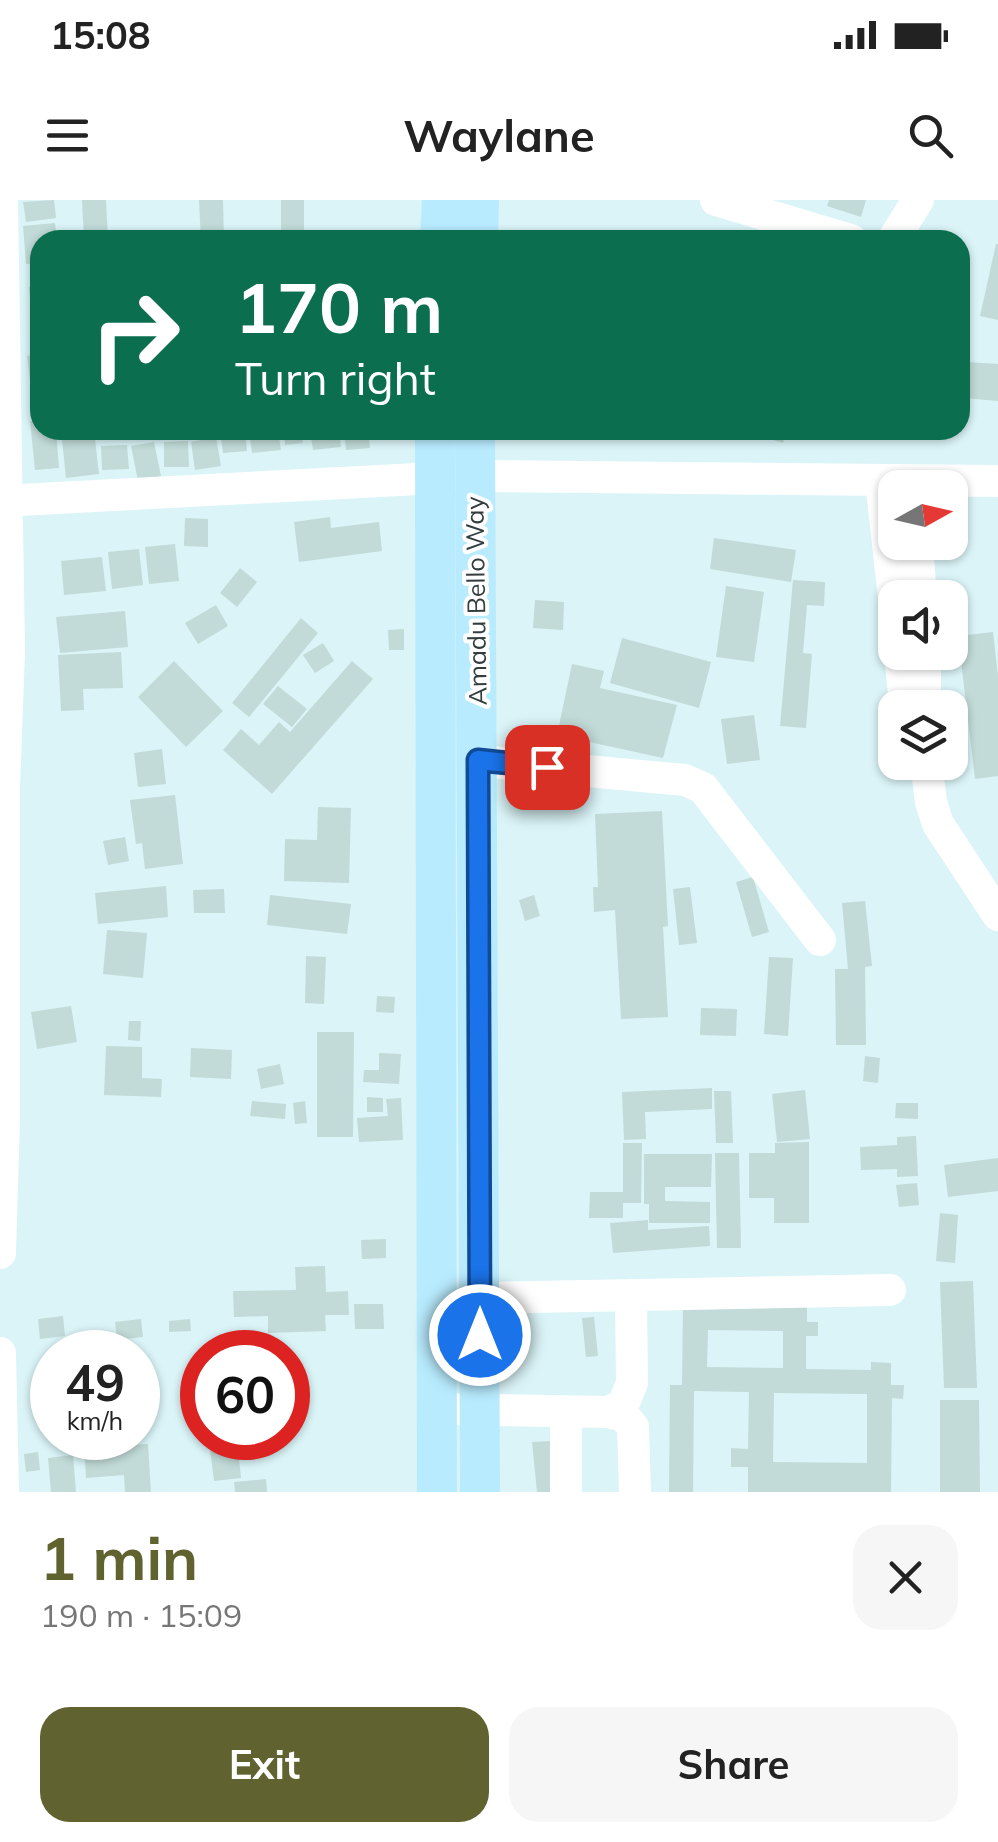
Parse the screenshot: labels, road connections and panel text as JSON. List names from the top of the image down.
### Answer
{
  "streets": {
    "main road": ["Amadu Bello Way"]
  },
  "north": "right",
  "page": {
    "status": "15:08",
    "header": "Waylane",
    "turn": ["170 m", "Turn right"],
    "speed": "49 km/h",
    "limit": "60",
    "heading": ["1 min", "190 m · 15:09"],
    "buttons": ["Exit", "Share"]
  }
}
